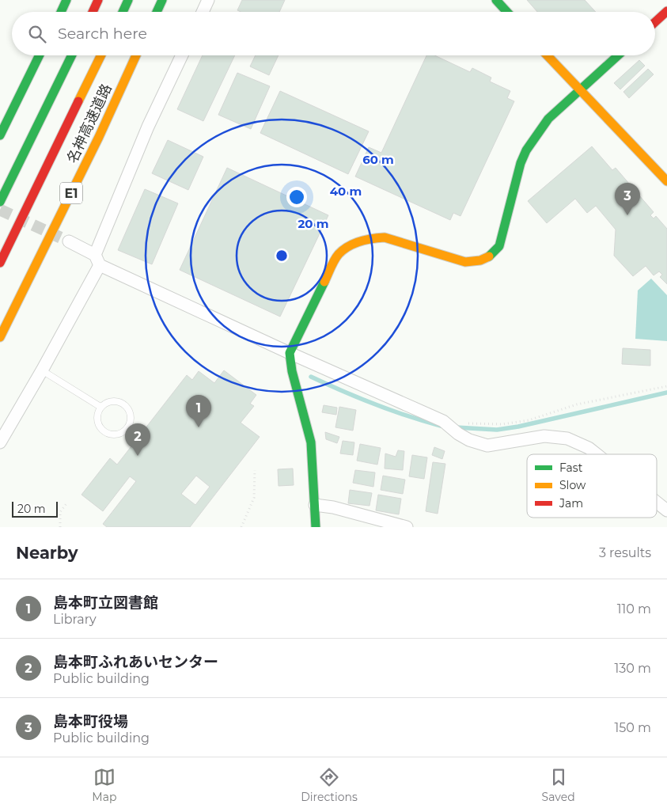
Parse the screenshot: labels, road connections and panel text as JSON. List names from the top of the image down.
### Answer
{
  "streets": {
    "main road": ["名神高速道路", "E1"]
  },
  "legend": ["Fast", "Slow", "Jam"],
  "scale_bar": "20 m",
  "page": {
    "search": "Search here",
    "pins": ["3", "1", "2"],
    "scale": "20 m",
    "heading": ["Nearby", "3 results"],
    "list": [
      {
        "mark": "1",
        "name": "島本町立図書館",
        "note": "Library",
        "value": "110 m"
      },
      {
        "mark": "2",
        "name": "島本町ふれあいセンター",
        "note": "Public building",
        "value": "130 m"
      },
      {
        "mark": "3",
        "name": "島本町役場",
        "note": "Public building",
        "value": "150 m"
      }
    ],
    "nav": ["Map", "Directions", "Saved"]
  },
  "rings": ["60 m", "40 m", "20 m"]
}
